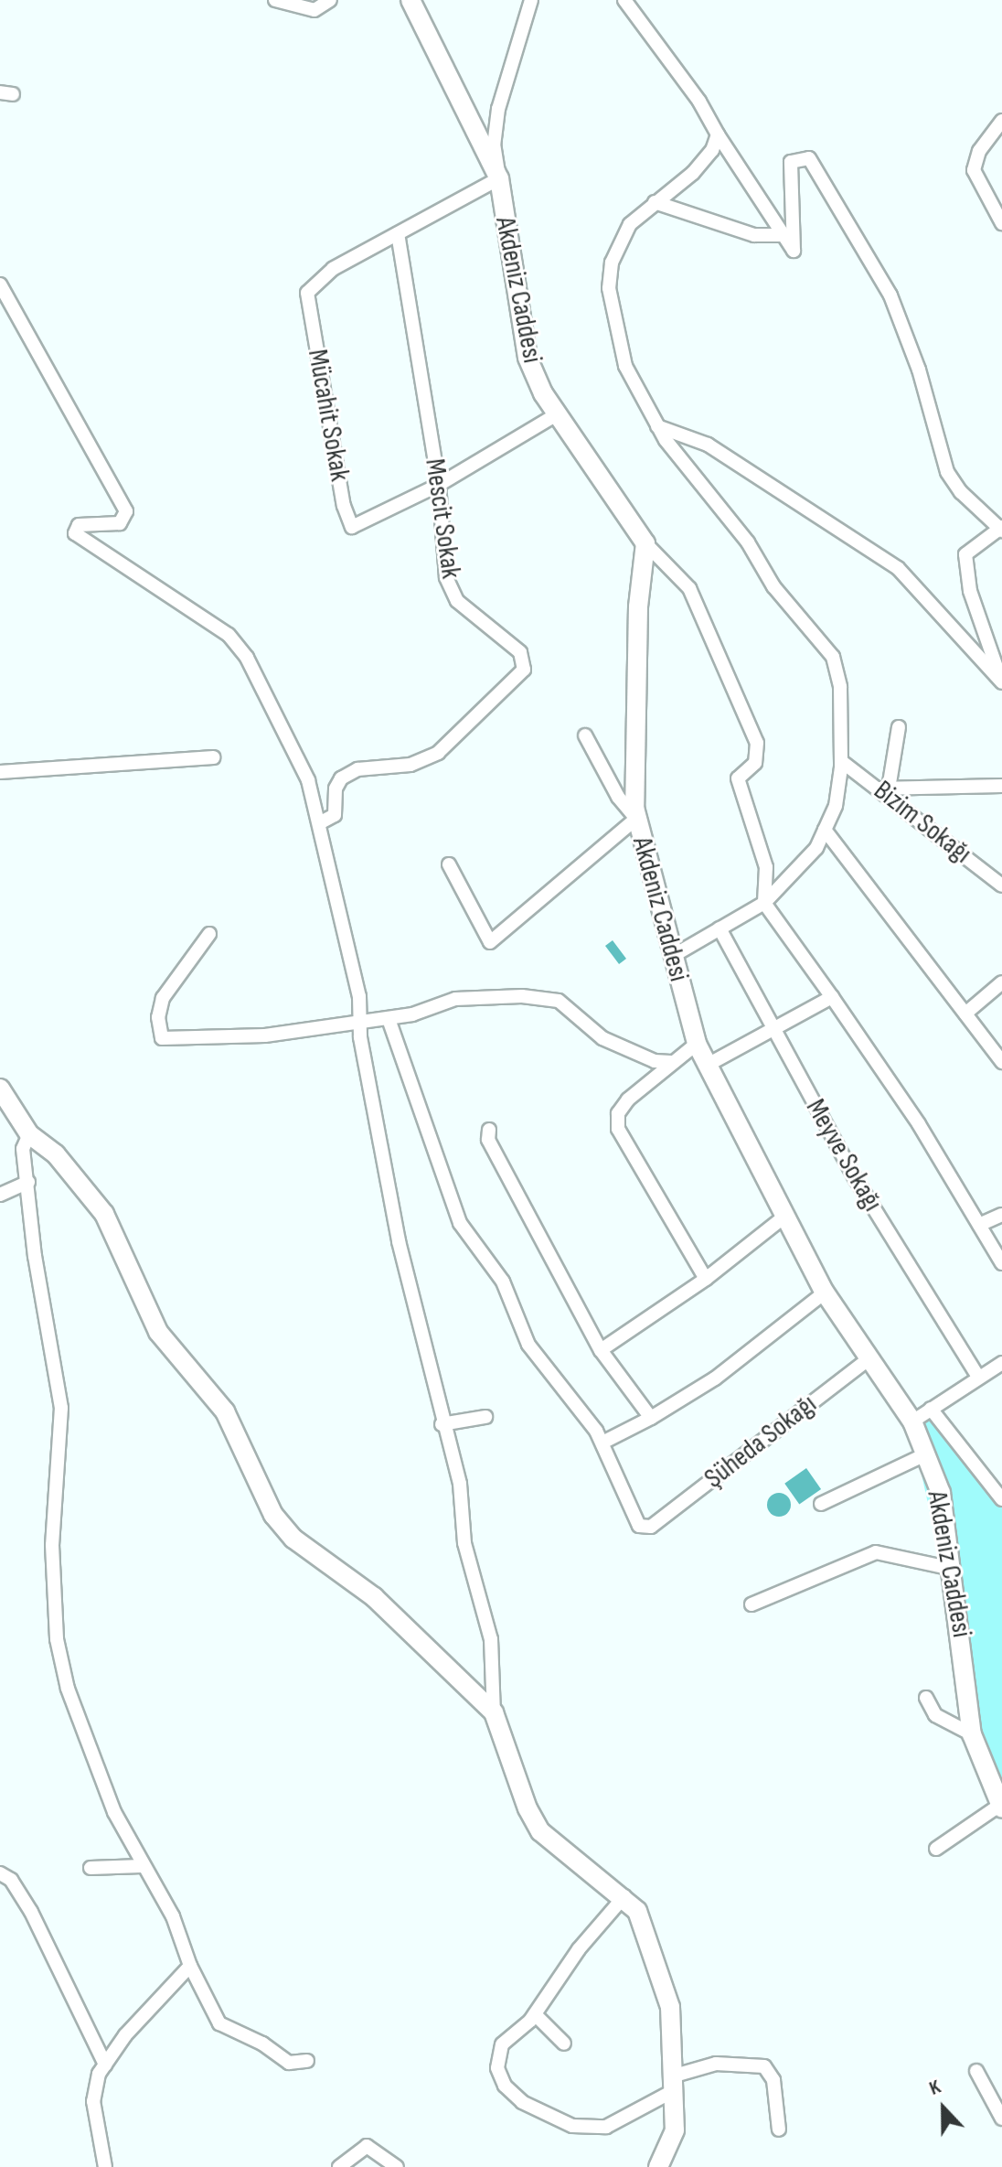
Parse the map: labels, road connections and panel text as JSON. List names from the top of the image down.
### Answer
{
  "streets": {
    "street": [
      "Akdeniz Caddesi",
      "Mücahit Sokak",
      "Mescit Sokak",
      "Bizim Sokağı",
      "Meyve Sokağı",
      "Şüheda Sokağı"
    ]
  },
  "crossings": [
    ["Akdeniz Caddesi", "Mücahit Sokak"],
    ["Akdeniz Caddesi", "Şüheda Sokağı"],
    ["Mücahit Sokak", "Mescit Sokak"]
  ],
  "north": "top"
}
